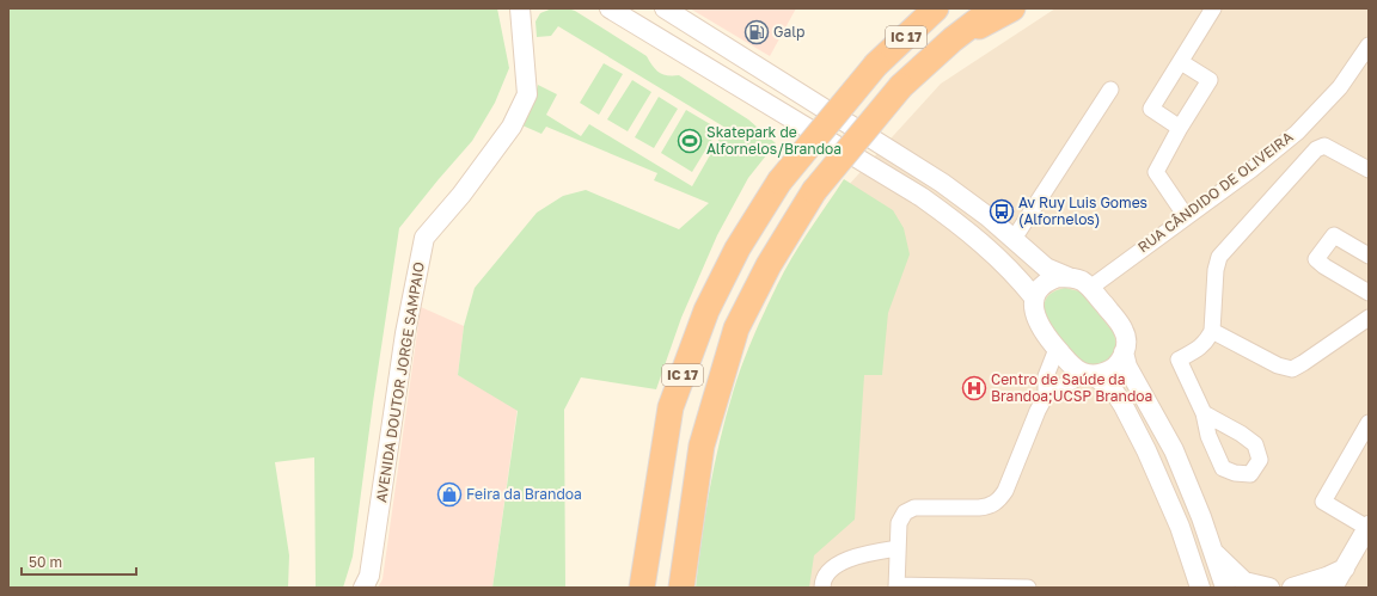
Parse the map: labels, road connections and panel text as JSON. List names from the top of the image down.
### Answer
{
  "streets": {
    "highway": ["IC 17"],
    "street": ["RUA CÂNDIDO DE OLIVEIRA", "AVENIDA DOUTOR JORGE SAMPAIO"]
  },
  "places": {
    "fuel station": ["Galp"],
    "sports": ["Skatepark de Alfornelos/Brandoa"],
    "bus stop": ["Av Ruy Luis Gomes (Alfornelos)"],
    "hospital": ["Centro de Saúde da Brandoa;UCSP Brandoa"],
    "shop": ["Feira da Brandoa"]
  },
  "scale_bar": "50 m"
}
